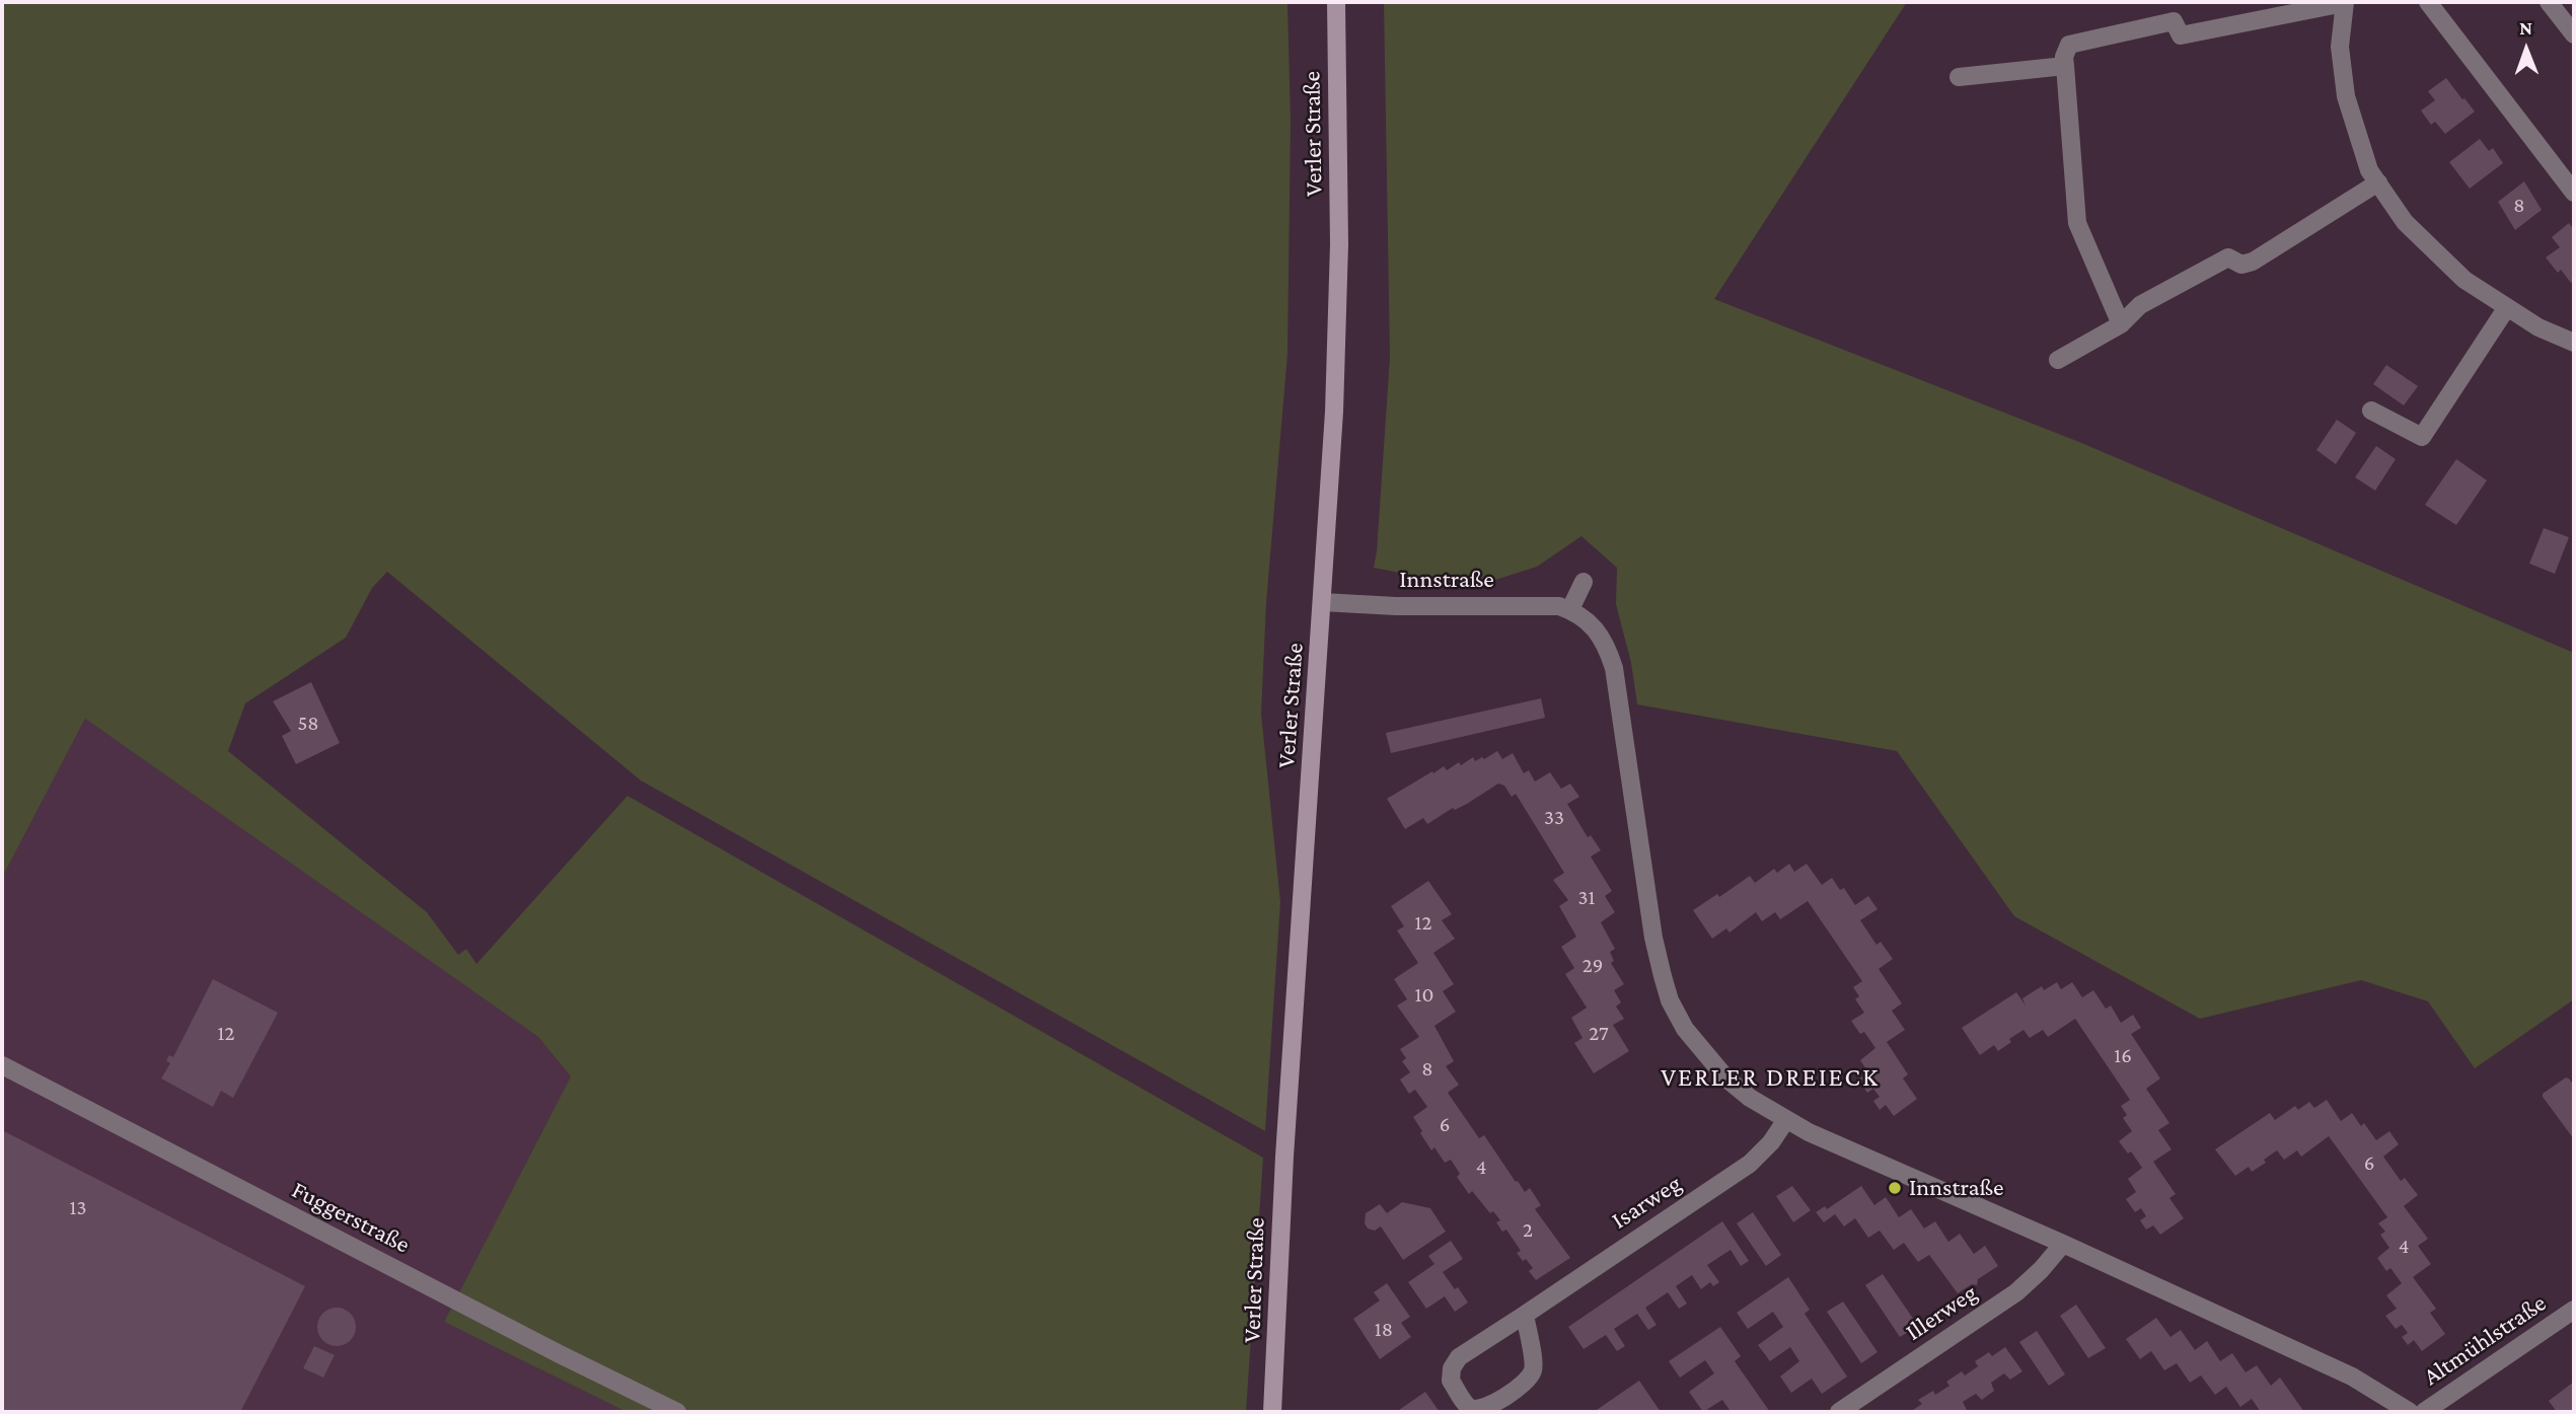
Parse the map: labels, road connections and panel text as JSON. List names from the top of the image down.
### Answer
{
  "streets": {
    "main road": ["Verler Straße"],
    "street": [
      "Innstraße",
      "Isarweg",
      "Fuggerstraße",
      "Illerweg",
      "Altmühlstraße"
    ]
  },
  "crossings": [
    ["Verler Straße", "Innstraße"]
  ],
  "districts": ["VERLER DREIECK"],
  "places": ["Innstraße"],
  "house_numbers": [
    "8",
    "58",
    "33",
    "31",
    "12",
    "29",
    "10",
    "12",
    "27",
    "16",
    "8",
    "6",
    "6",
    "4",
    "13",
    "2",
    "4",
    "18"
  ],
  "north": "top"
}
